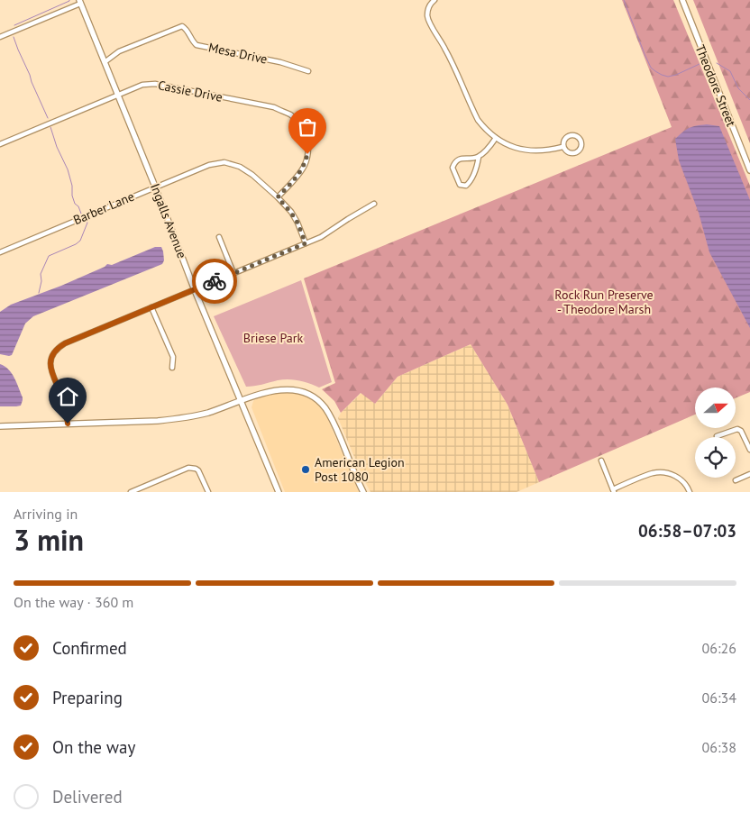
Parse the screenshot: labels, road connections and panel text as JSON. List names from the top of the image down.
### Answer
{
  "streets": {
    "street": [
      "Mesa Drive",
      "Theodore Street",
      "Cassie Drive",
      "Barber Lane",
      "Ingalls Avenue"
    ]
  },
  "crossings": [
    ["Mesa Drive", "Ingalls Avenue"],
    ["Cassie Drive", "Barber Lane"],
    ["Cassie Drive", "Ingalls Avenue"],
    ["Barber Lane", "Ingalls Avenue"]
  ],
  "parks": ["Rock Run Preserve - Theodore Marsh", "Briese Park"],
  "places": ["American Legion Post 1080"],
  "north": "right",
  "page": {
    "heading": ["3 min", "Arriving in", "06:58–07:03"],
    "bar": "On the way · 360 m",
    "list": [
      ["Confirmed", "06:26"],
      ["Preparing", "06:34"],
      ["On the way", "06:38"],
      "Delivered"
    ]
  }
}
